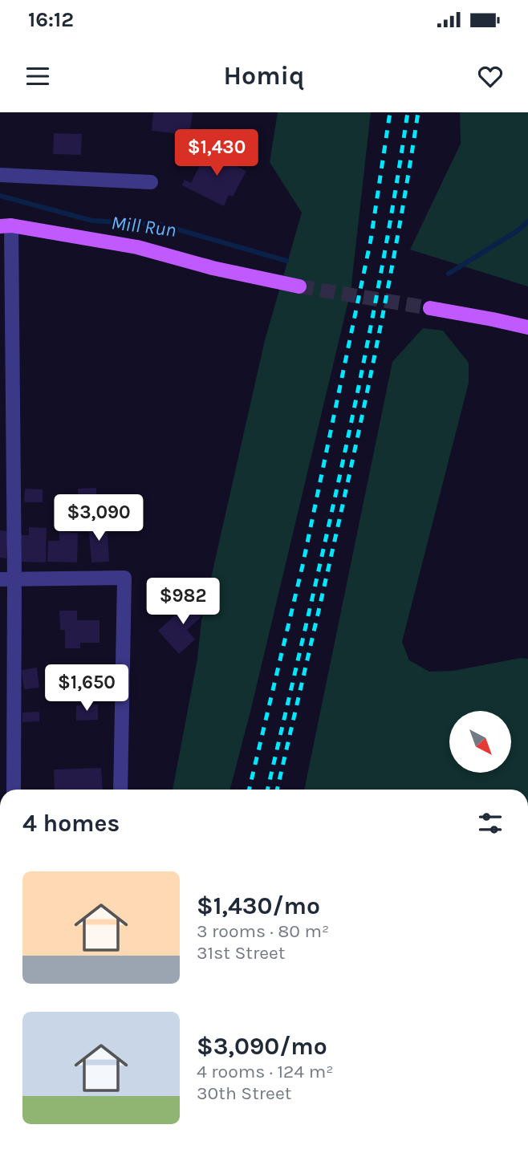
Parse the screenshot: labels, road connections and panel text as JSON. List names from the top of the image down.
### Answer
{
  "water": ["Mill Run"],
  "north": "bottom right",
  "page": {
    "status": "16:12",
    "header": "Homiq",
    "price": [
      "$1,430",
      "$3,090",
      "$982",
      "$1,650"
    ],
    "heading": "4 homes",
    "list": [
      {
        "name": "$1,430/mo",
        "note": "3 rooms · 80 m² · 31st Street"
      },
      {
        "name": "$3,090/mo",
        "note": "4 rooms · 124 m² · 30th Street"
      }
    ]
  }
}
